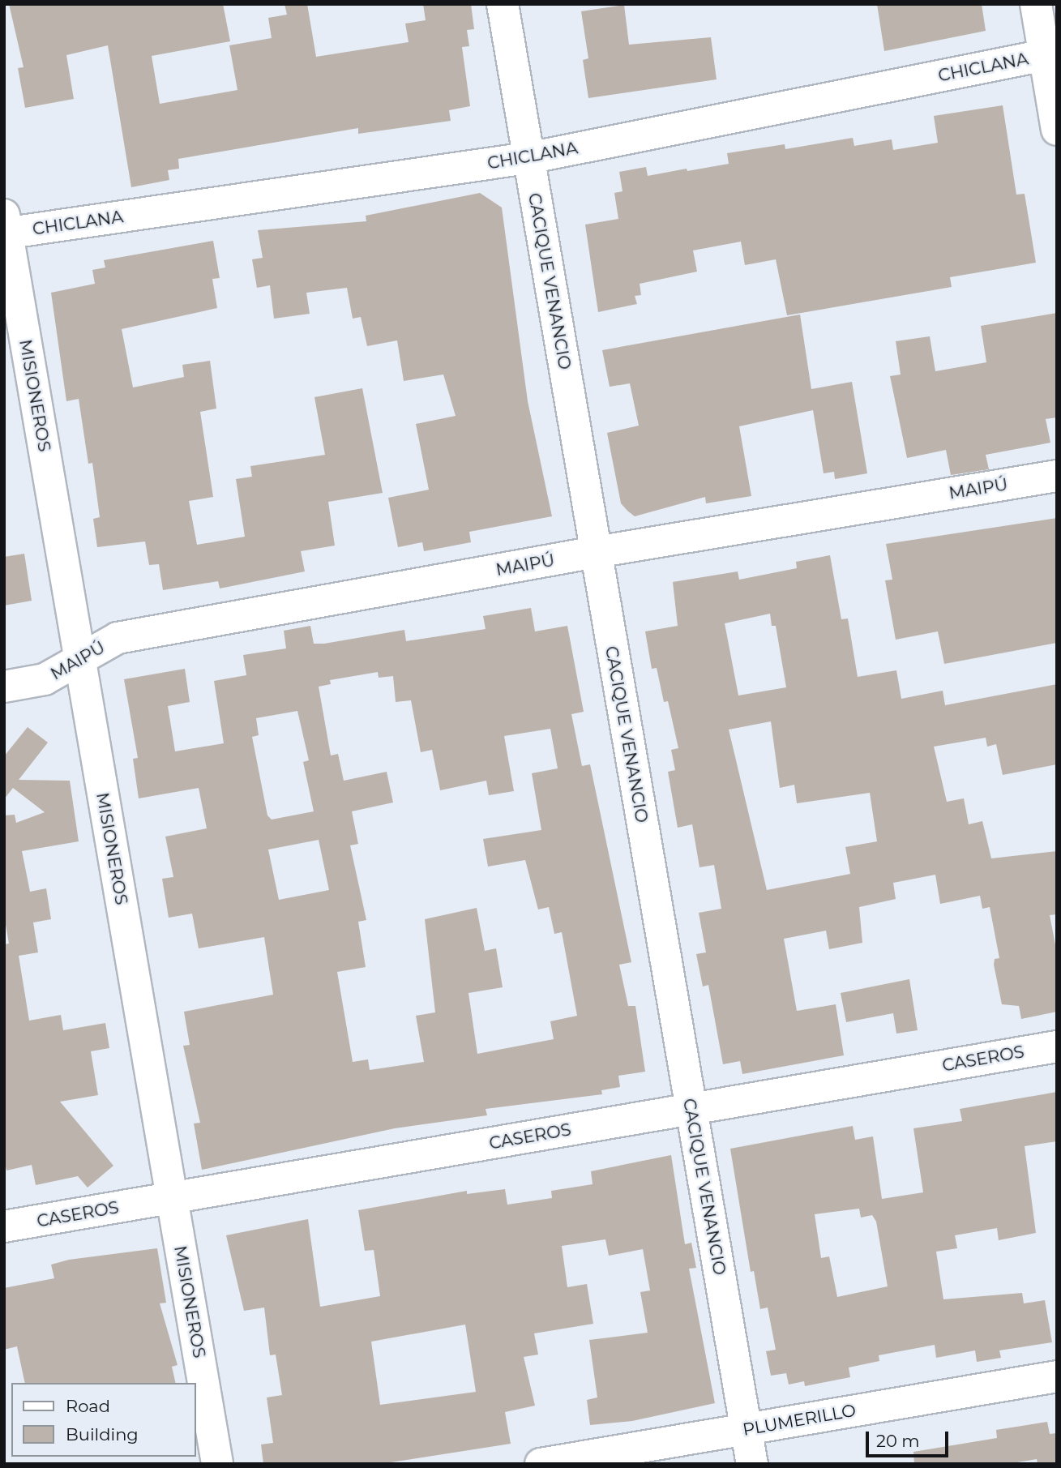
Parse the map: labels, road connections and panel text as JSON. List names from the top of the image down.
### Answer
{
  "streets": {
    "street": [
      "CHICLANA",
      "CACIQUE VENANCIO",
      "MISIONEROS",
      "MAIPÚ",
      "CASEROS",
      "PLUMERILLO"
    ]
  },
  "crossings": [
    ["CHICLANA", "CACIQUE VENANCIO"],
    ["CHICLANA", "MISIONEROS"],
    ["CACIQUE VENANCIO", "MAIPÚ"],
    ["CACIQUE VENANCIO", "CASEROS"],
    ["CACIQUE VENANCIO", "PLUMERILLO"],
    ["MISIONEROS", "MAIPÚ"],
    ["MISIONEROS", "CASEROS"]
  ],
  "legend": ["Road", "Building"],
  "scale_bar": "20 m"
}
